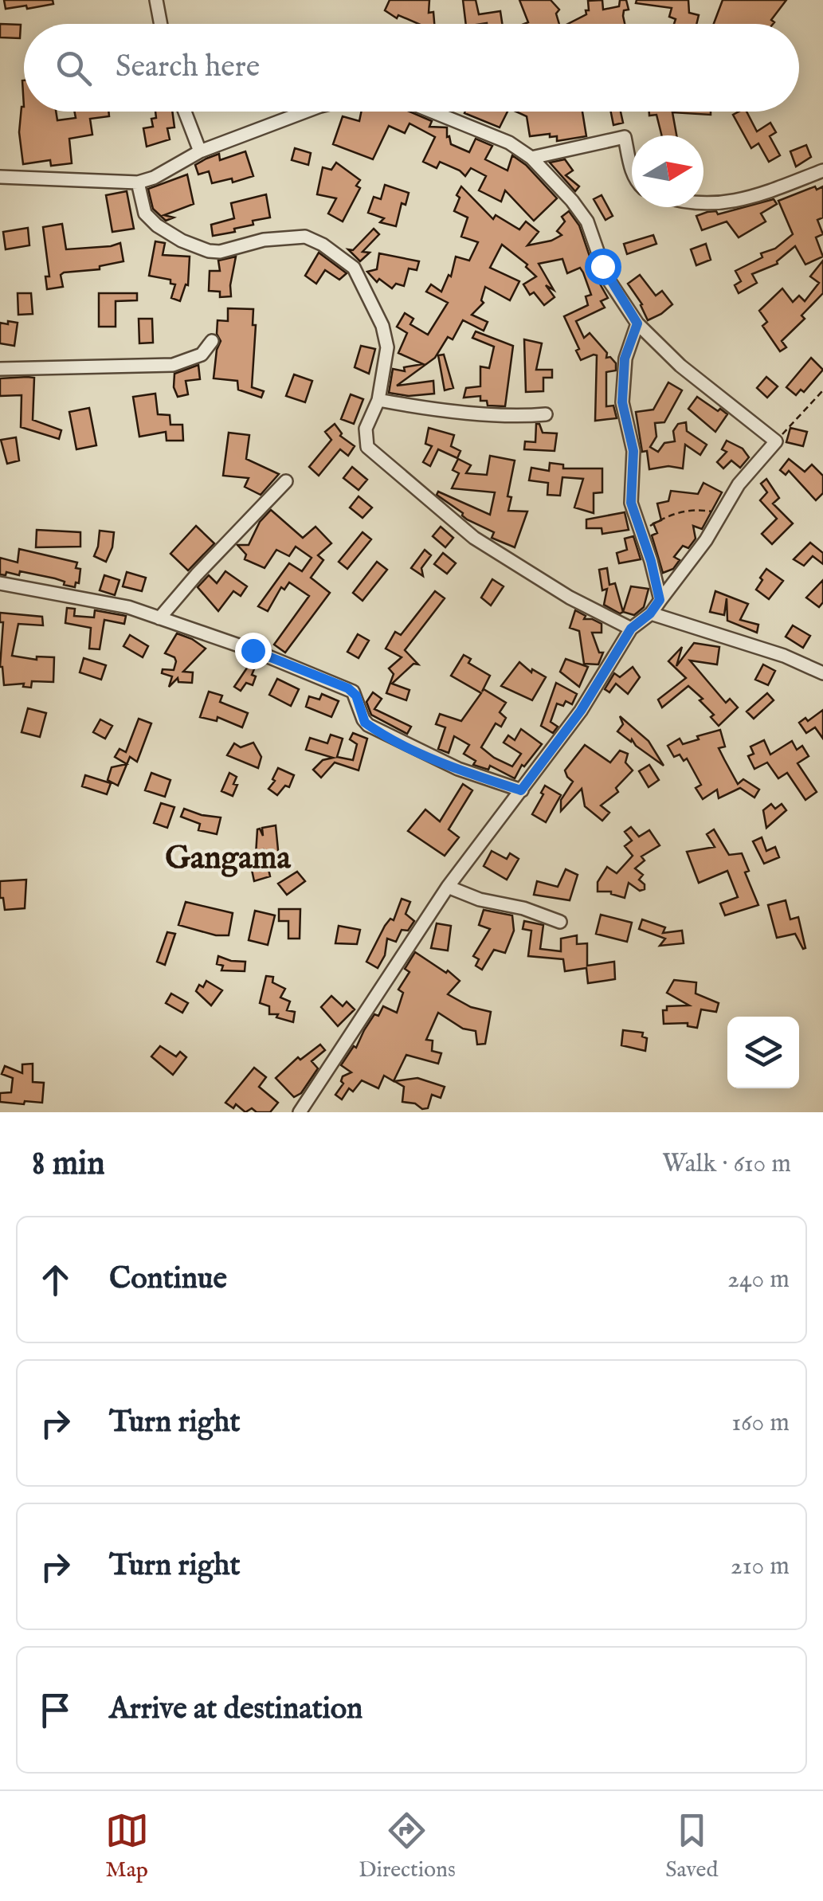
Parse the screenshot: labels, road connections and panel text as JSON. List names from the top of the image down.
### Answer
{
  "districts": ["Gangama"],
  "north": "right",
  "page": {
    "search": "Search here",
    "heading": ["8 min", "Walk · 610 m"],
    "list": [
      ["Continue", "240 m"],
      ["Turn right", "160 m"],
      ["Turn right", "210 m"],
      "Arrive at destination"
    ],
    "nav": ["Map", "Directions", "Saved"]
  }
}
